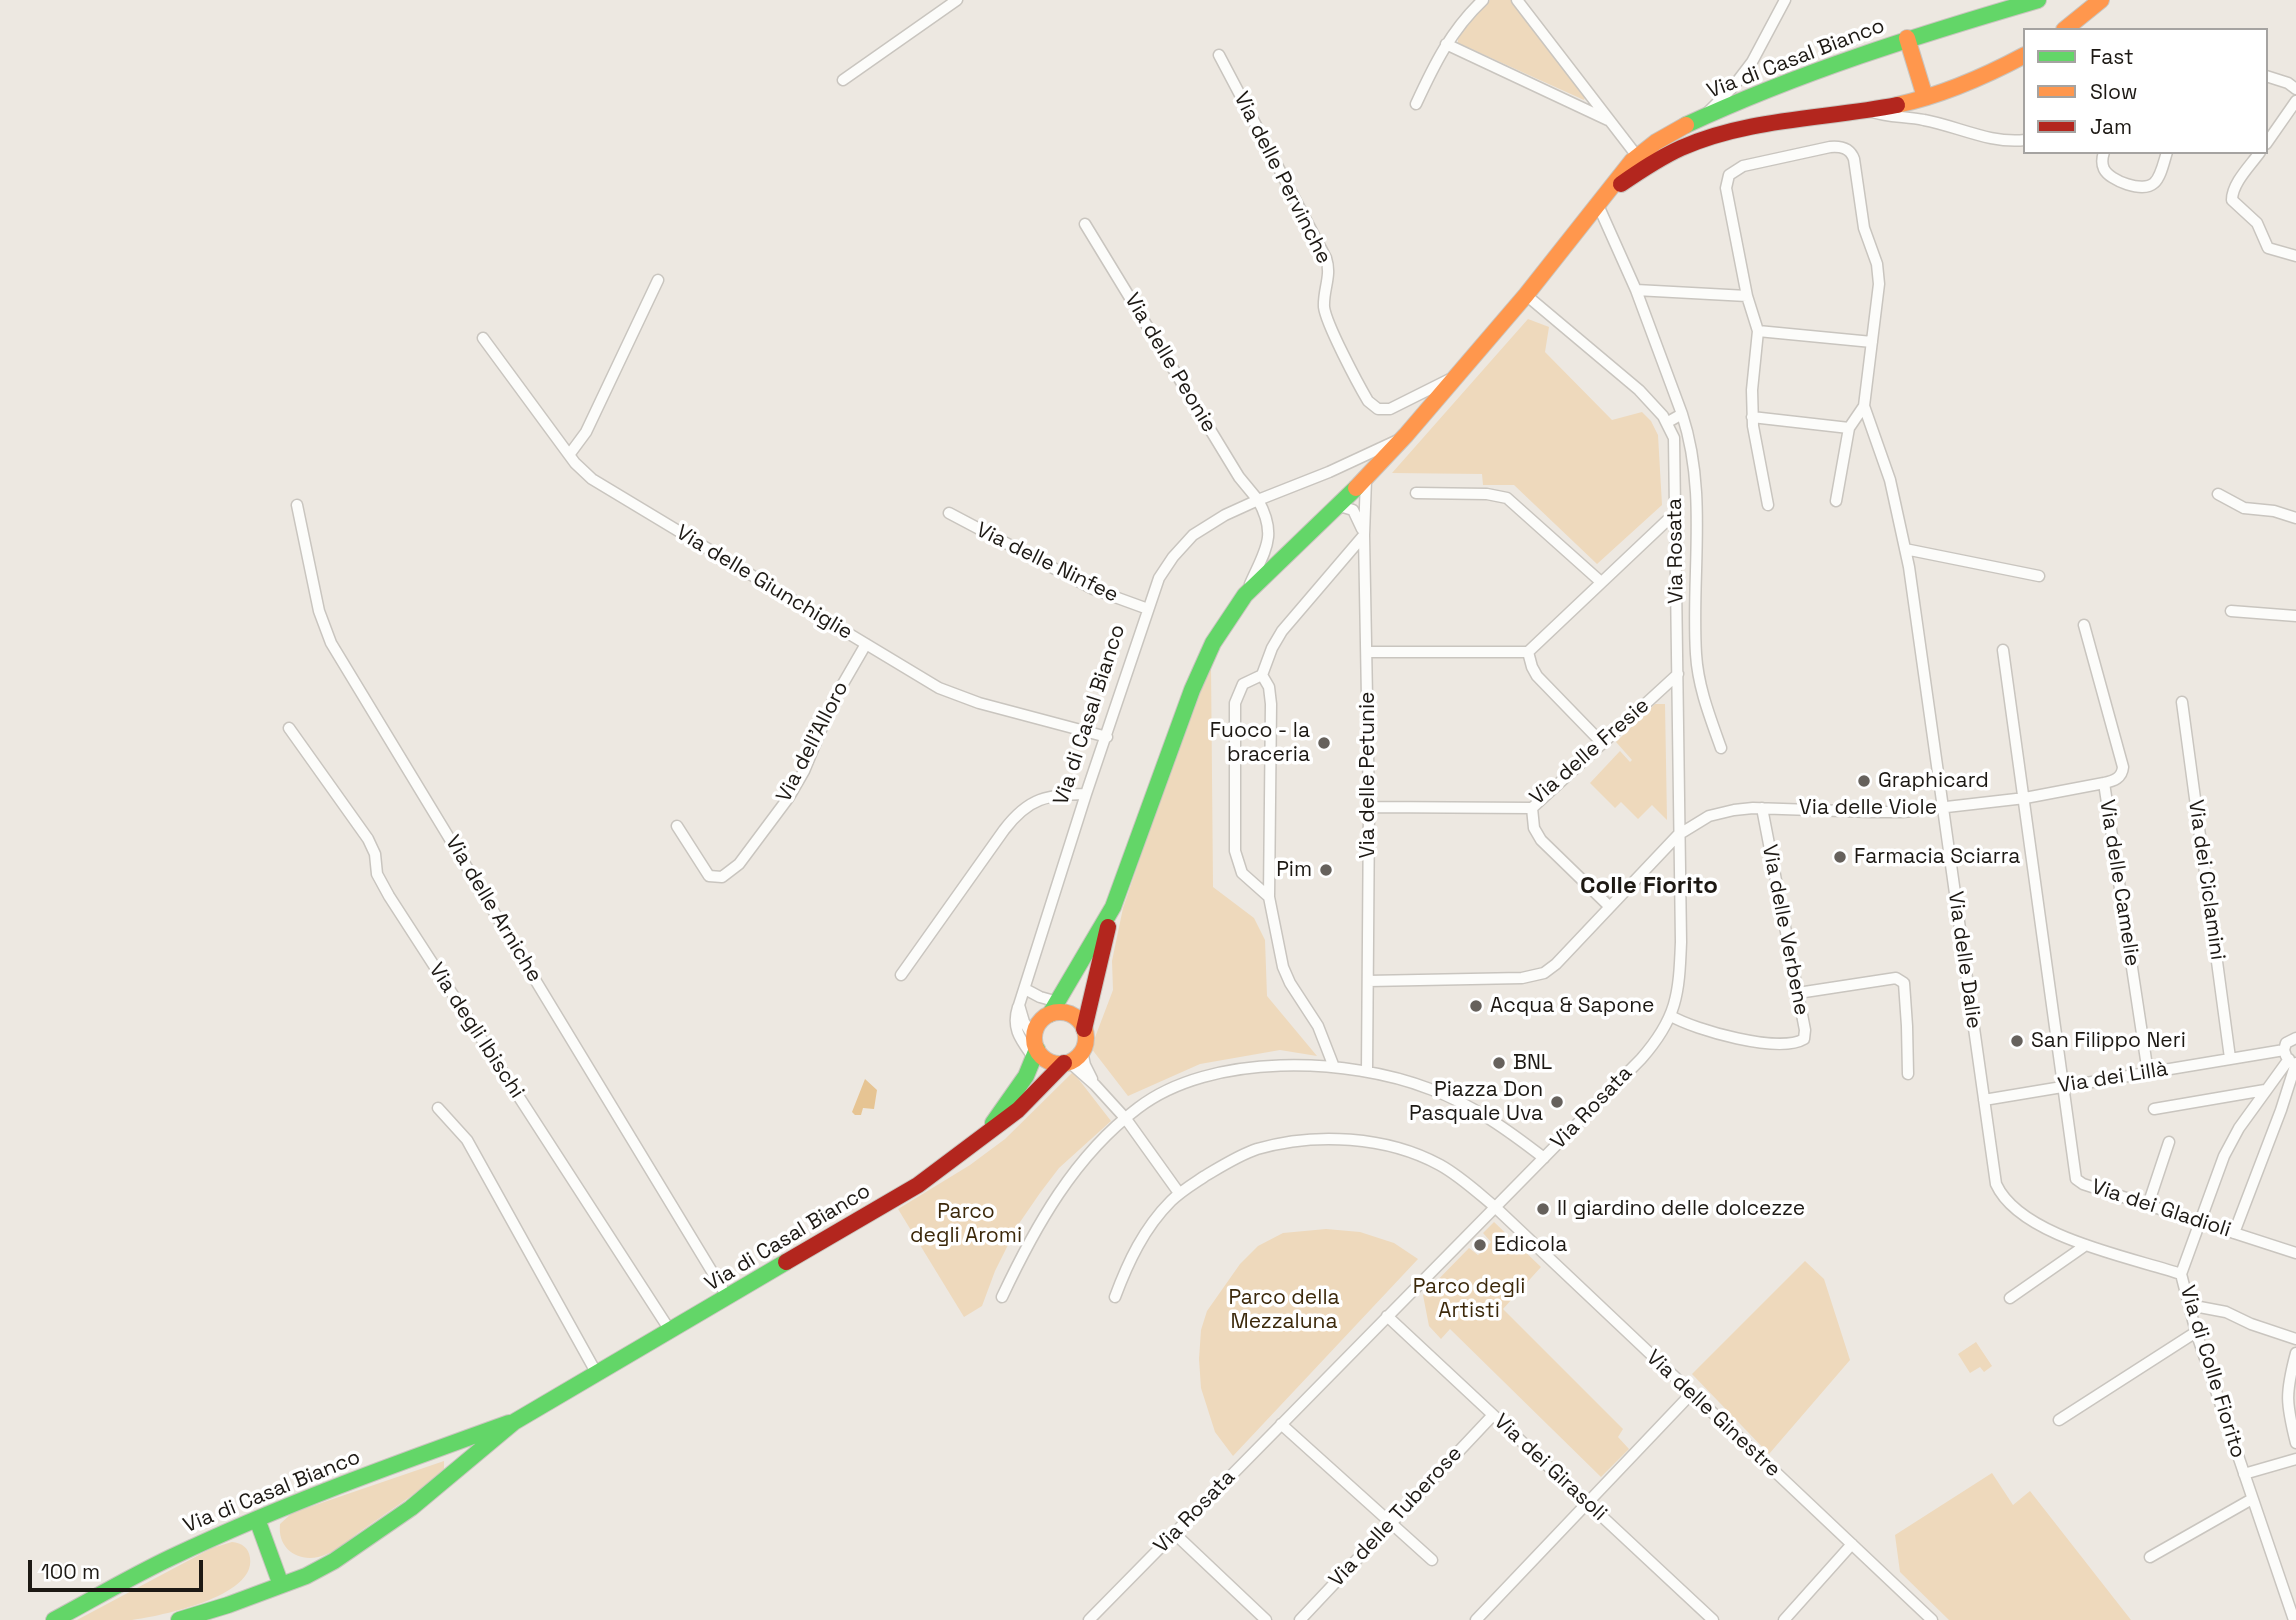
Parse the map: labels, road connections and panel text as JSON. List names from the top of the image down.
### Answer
{
  "streets": {
    "main road": ["Via di Casal Bianco"],
    "street": [
      "Via delle Pervinche",
      "Via delle Peonie",
      "Via Rosata",
      "Via delle Ninfee",
      "Via delle Giunchiglie",
      "Via dell'Alloro",
      "Via delle Fresie",
      "Via delle Petunie",
      "Via delle Viole",
      "Via dei Ciclamini",
      "Via delle Camelie",
      "Via delle Arniche",
      "Via delle Verbene",
      "Via delle Dalie",
      "Via degli Ibischi",
      "Via dei Lillà",
      "Via dei Gladioli",
      "Via di Colle Fiorito",
      "Via delle Ginestre",
      "Via dei Girasoli",
      "Via delle Tuberose"
    ]
  },
  "crossings": [
    ["Via di Casal Bianco", "Via delle Pervinche"],
    ["Via di Casal Bianco", "Via delle Peonie"],
    ["Via di Casal Bianco", "Via Rosata"],
    ["Via di Casal Bianco", "Via delle Ninfee"],
    ["Via di Casal Bianco", "Via delle Giunchiglie"],
    ["Via di Casal Bianco", "Via delle Petunie"],
    ["Via di Casal Bianco", "Via delle Arniche"],
    ["Via di Casal Bianco", "Via degli Ibischi"],
    ["Via Rosata", "Via delle Fresie"],
    ["Via Rosata", "Via delle Viole"],
    ["Via Rosata", "Via delle Verbene"],
    ["Via Rosata", "Via delle Ginestre"],
    ["Via Rosata", "Via dei Girasoli"],
    ["Via delle Giunchiglie", "Via dell'Alloro"],
    ["Via delle Fresie", "Via delle Petunie"],
    ["Via delle Petunie", "Via delle Viole"],
    ["Via delle Viole", "Via delle Camelie"],
    ["Via delle Viole", "Via delle Verbene"],
    ["Via delle Viole", "Via delle Dalie"],
    ["Via dei Ciclamini", "Via dei Lillà"],
    ["Via delle Camelie", "Via dei Lillà"],
    ["Via delle Dalie", "Via dei Lillà"],
    ["Via delle Dalie", "Via di Colle Fiorito"],
    ["Via dei Lillà", "Via dei Gladioli"],
    ["Via dei Lillà", "Via di Colle Fiorito"],
    ["Via dei Gladioli", "Via di Colle Fiorito"],
    ["Via dei Girasoli", "Via delle Tuberose"]
  ],
  "districts": ["Colle Fiorito"],
  "parks": ["Parco degli Aromi", "Parco degli Artisti", "Parco della Mezzaluna"],
  "places": [
    "Fuoco - la braceria",
    "Graphicard",
    "Farmacia Sciarra",
    "Pim",
    "Acqua & Sapone",
    "San Filippo Neri",
    "BNL",
    "Piazza Don Pasquale Uva",
    "Il giardino delle dolcezze",
    "Edicola"
  ],
  "legend": ["Fast", "Slow", "Jam"],
  "scale_bar": "100 m"
}
